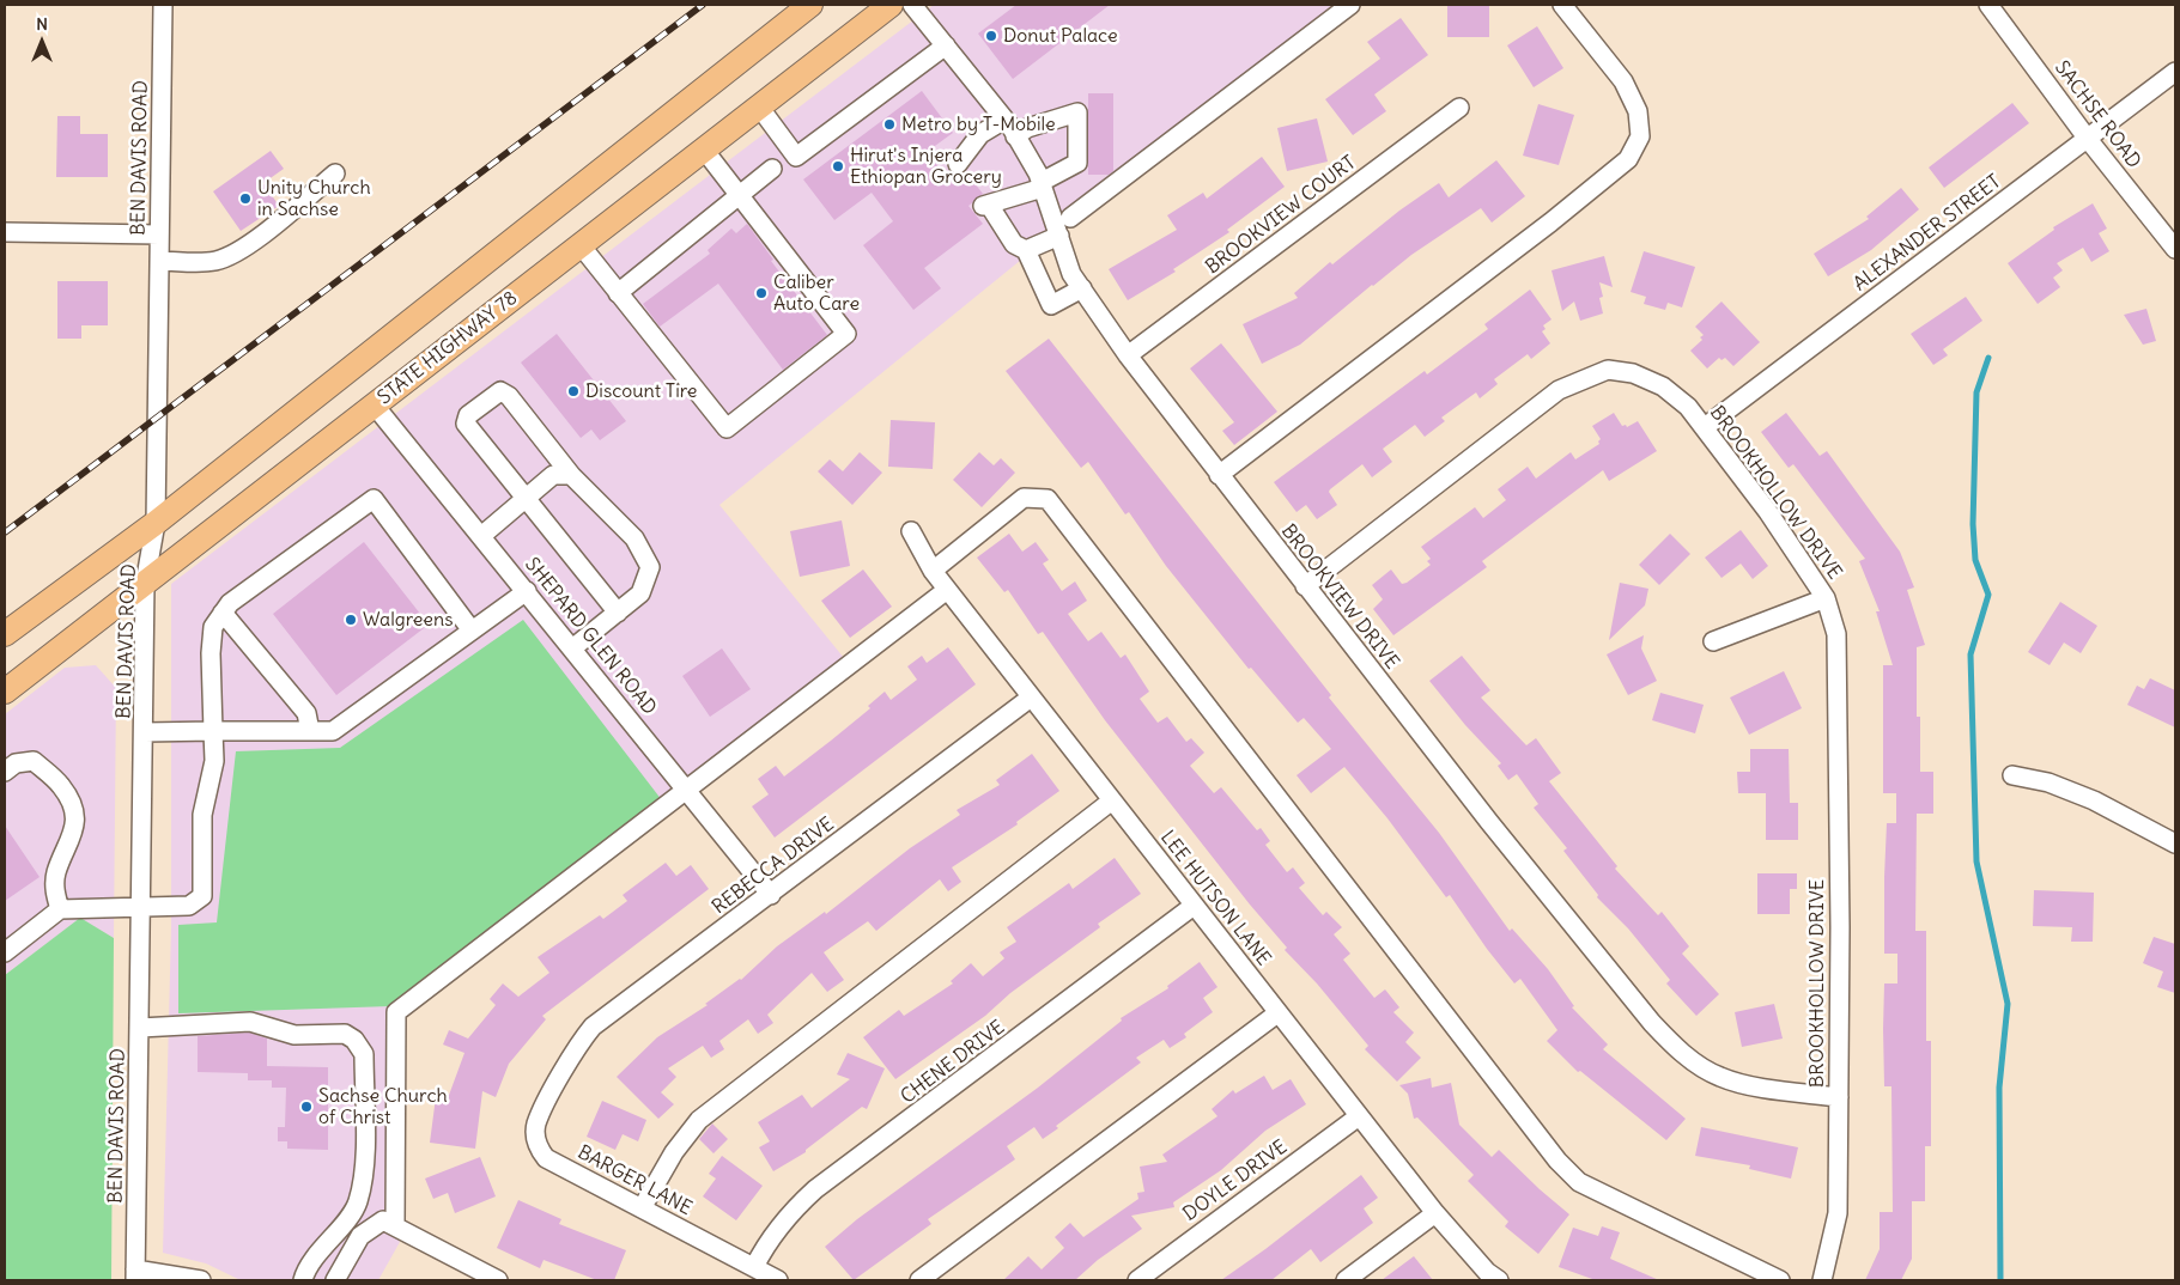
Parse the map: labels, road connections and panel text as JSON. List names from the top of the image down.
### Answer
{
  "streets": {
    "main road": ["STATE HIGHWAY 78"],
    "street": [
      "SACHSE ROAD",
      "BEN DAVIS ROAD",
      "BROOKVIEW COURT",
      "ALEXANDER STREET",
      "BROOKHOLLOW DRIVE",
      "BROOKVIEW DRIVE",
      "SHEPARD GLEN ROAD",
      "REBECCA DRIVE",
      "LEE HUTSON LANE",
      "CHENE DRIVE",
      "BARGER LANE",
      "DOYLE DRIVE"
    ]
  },
  "crossings": [
    ["SACHSE ROAD", "ALEXANDER STREET"],
    ["BEN DAVIS ROAD", "STATE HIGHWAY 78"],
    ["BROOKVIEW COURT", "BROOKVIEW DRIVE"],
    ["ALEXANDER STREET", "BROOKHOLLOW DRIVE"],
    ["STATE HIGHWAY 78", "SHEPARD GLEN ROAD"],
    ["BROOKHOLLOW DRIVE", "BROOKVIEW DRIVE"],
    ["SHEPARD GLEN ROAD", "REBECCA DRIVE"],
    ["REBECCA DRIVE", "LEE HUTSON LANE"],
    ["REBECCA DRIVE", "BARGER LANE"],
    ["LEE HUTSON LANE", "CHENE DRIVE"],
    ["LEE HUTSON LANE", "DOYLE DRIVE"],
    ["CHENE DRIVE", "BARGER LANE"]
  ],
  "places": [
    "Donut Palace",
    "Metro by T-Mobile",
    "Hirut's Injera Ethiopan Grocery",
    "Unity Church in Sachse",
    "Caliber Auto Care",
    "Discount Tire",
    "Walgreens",
    "Sachse Church of Christ"
  ],
  "north": "top"
}
